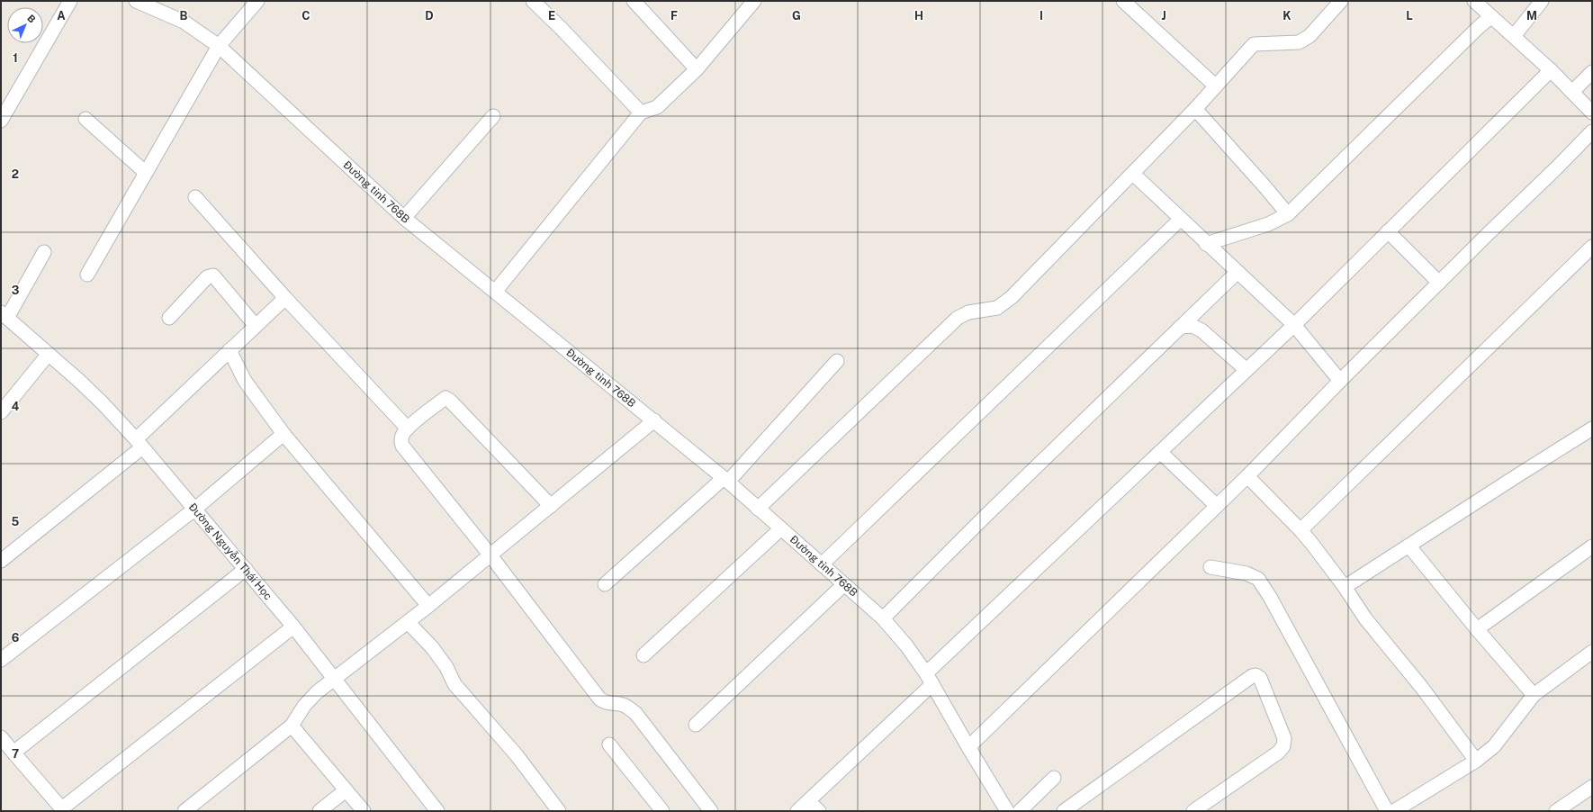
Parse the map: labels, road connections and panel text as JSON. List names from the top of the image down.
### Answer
{
  "streets": {
    "street": ["Đường tỉnh 768B", "Đường Nguyễn Thái Học"]
  },
  "north": "top right",
  "grid": {
    "columns": [
      "A",
      "B",
      "C",
      "D",
      "E",
      "F",
      "G",
      "H",
      "I",
      "J",
      "K",
      "L",
      "M"
    ],
    "rows": [
      "1",
      "2",
      "3",
      "4",
      "5",
      "6",
      "7"
    ]
  }
}
